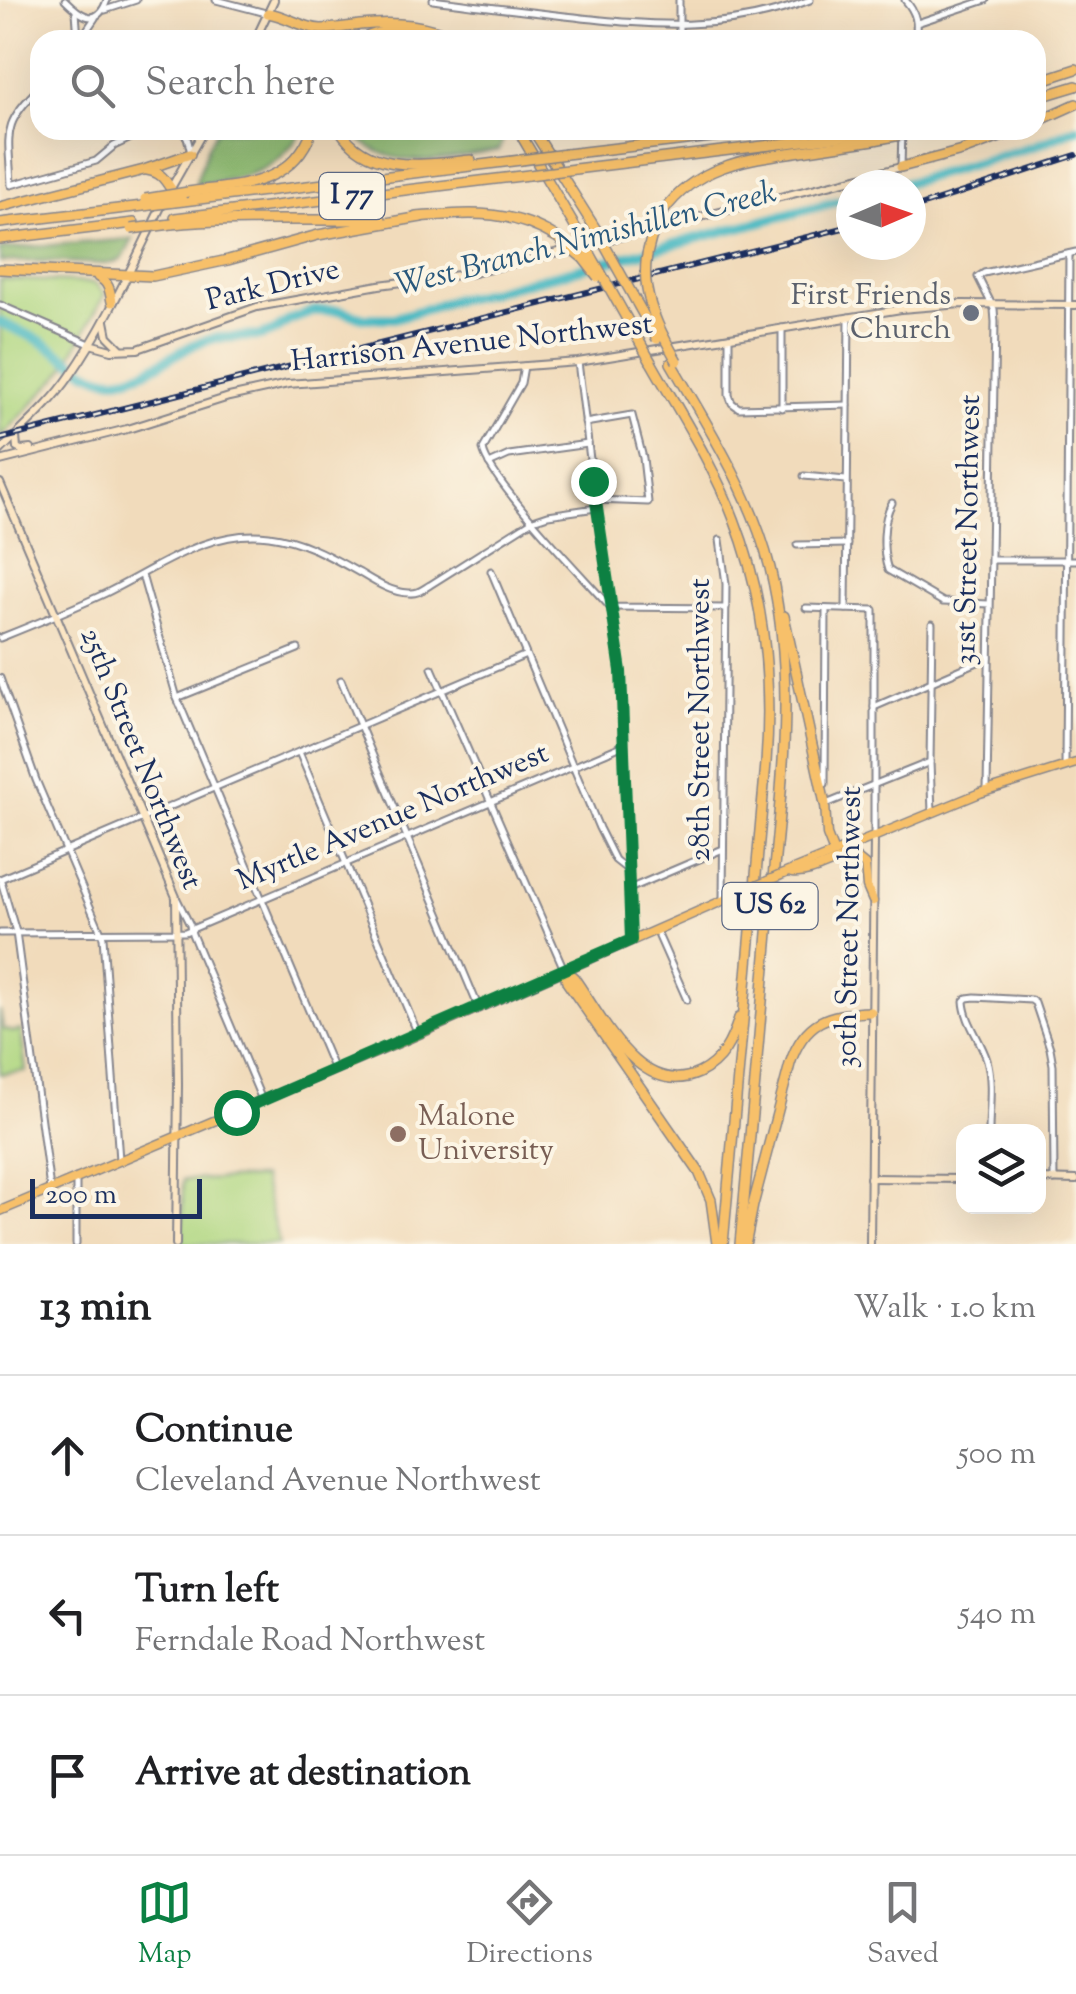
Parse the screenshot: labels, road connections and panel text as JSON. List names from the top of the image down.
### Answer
{
  "streets": {
    "highway": ["I 77", "US 62"],
    "street": [
      "Park Drive",
      "Harrison Avenue Northwest",
      "31st Street Northwest",
      "28th Street Northwest",
      "25th Street Northwest",
      "Myrtle Avenue Northwest",
      "30th Street Northwest"
    ]
  },
  "crossings": [
    ["Harrison Avenue Northwest", "31st Street Northwest"],
    ["25th Street Northwest", "Myrtle Avenue Northwest"]
  ],
  "water": ["West Branch Nimishillen Creek"],
  "places": ["First Friends Church", "Malone University"],
  "scale_bar": "200 m",
  "north": "right",
  "page": {
    "search": "Search here",
    "scale": "200 m",
    "heading": ["13 min", "Walk · 1.0 km"],
    "list": [
      ["Continue", "Cleveland Avenue Northwest", "500 m"],
      ["Turn left", "Ferndale Road Northwest", "540 m"],
      "Arrive at destination"
    ],
    "nav": ["Map", "Directions", "Saved"]
  }
}
